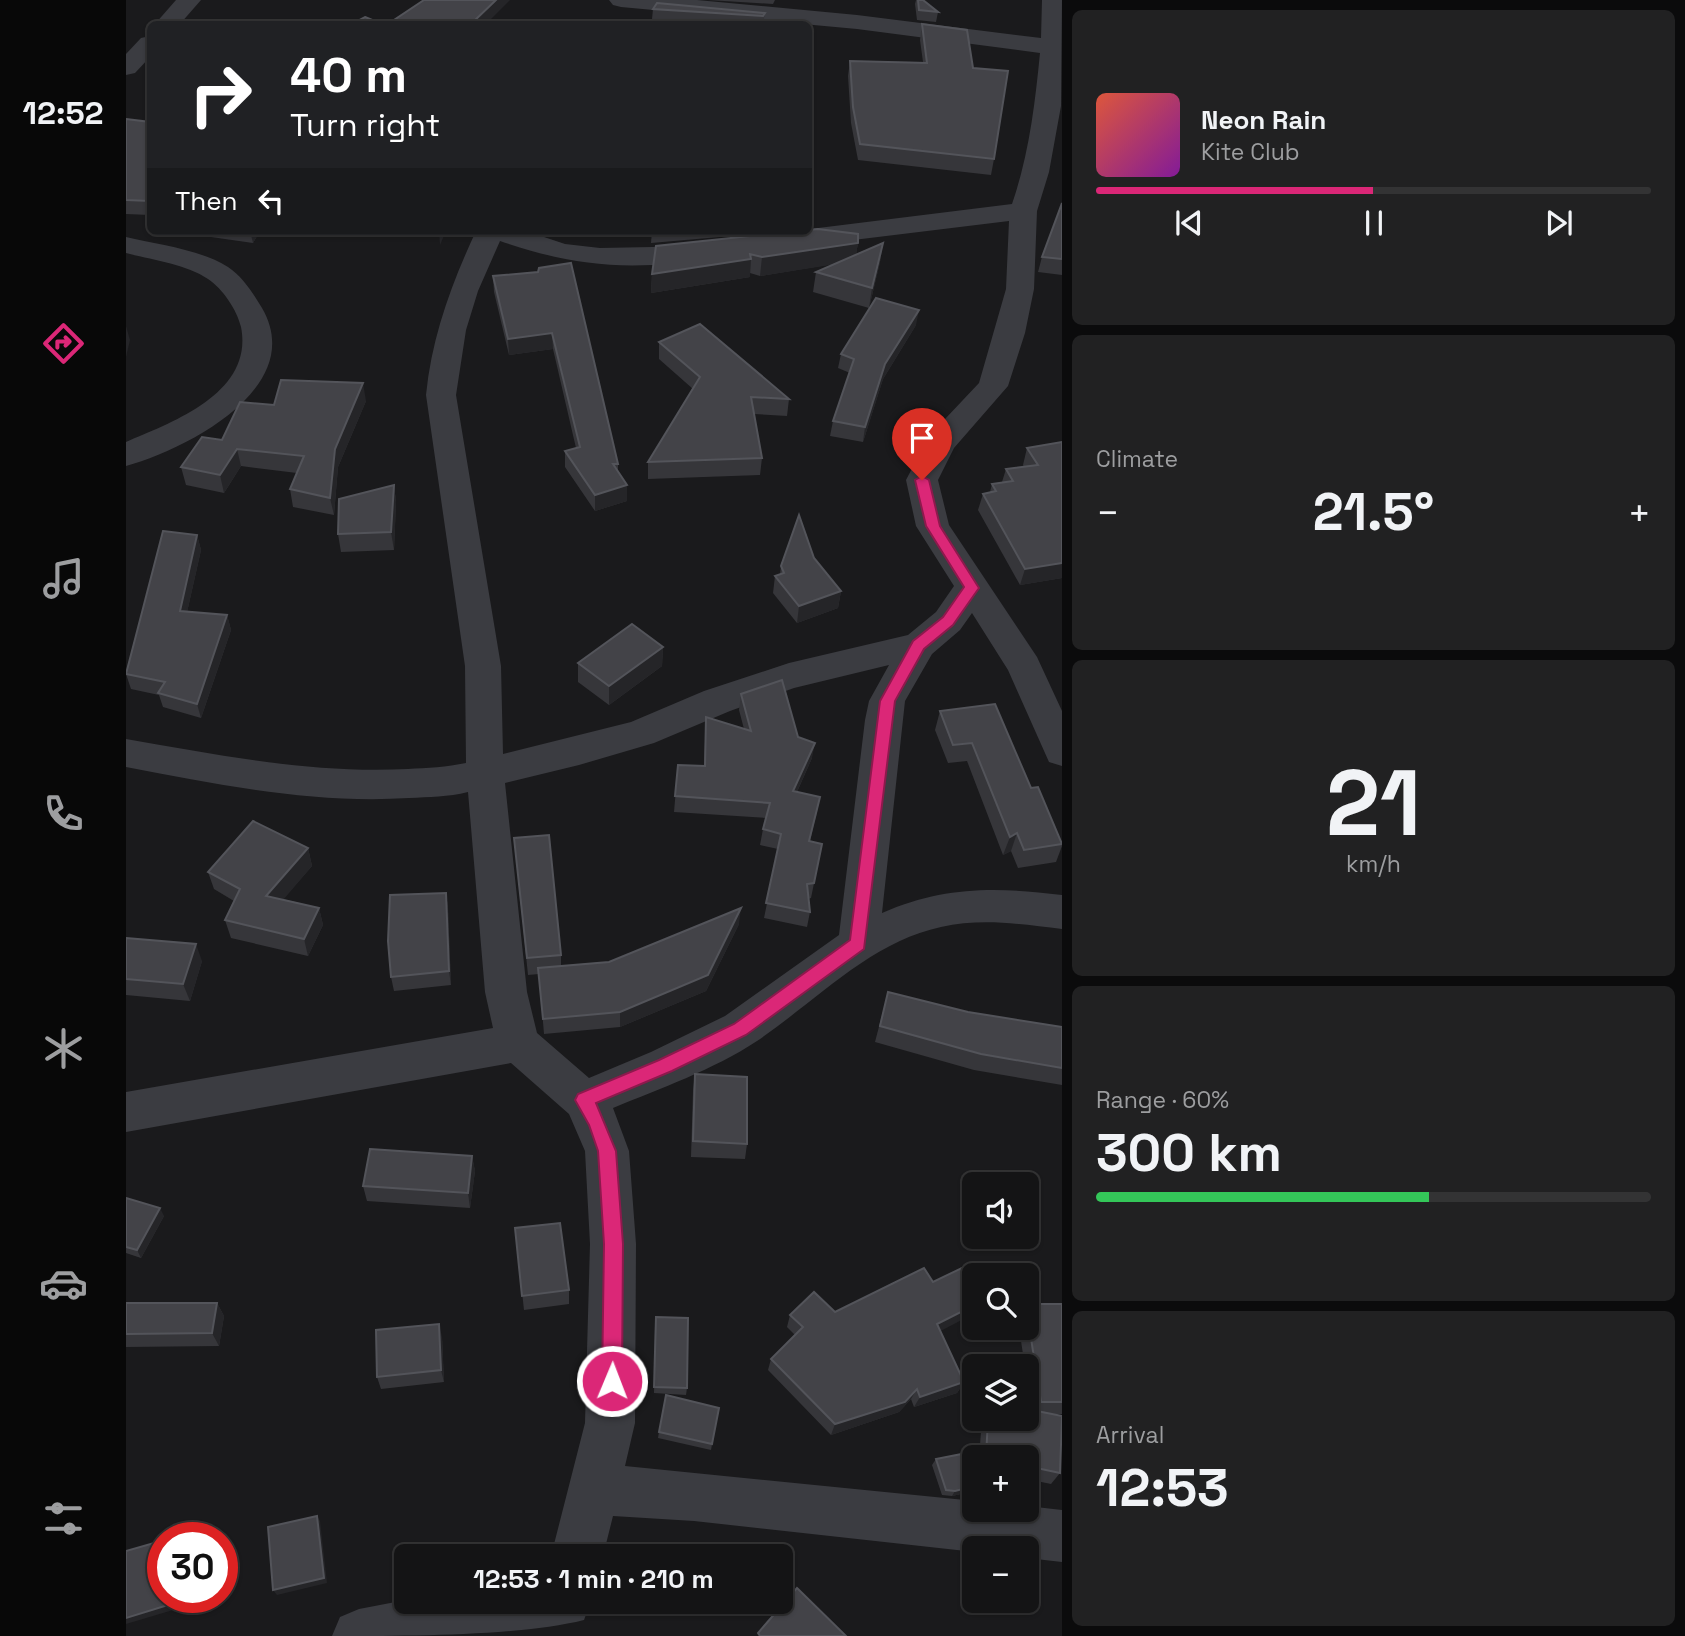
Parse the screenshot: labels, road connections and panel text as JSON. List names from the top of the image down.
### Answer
{
  "page": {
    "tabs": "12:52",
    "turn": ["40 m", "Turn right"],
    "song": ["Neon Rain", "Kite Club"],
    "then": "Then",
    "tile": [
      "Climate",
      ["21", "km/h"],
      ["Range · 60%", "300 km"],
      ["Arrival", "12:53"]
    ],
    "heat": ["−", "21.5°", "+"],
    "map_buttons": ["+", "−"],
    "limit": "30",
    "trip": "12:53 · 1 min · 210 m"
  }
}
